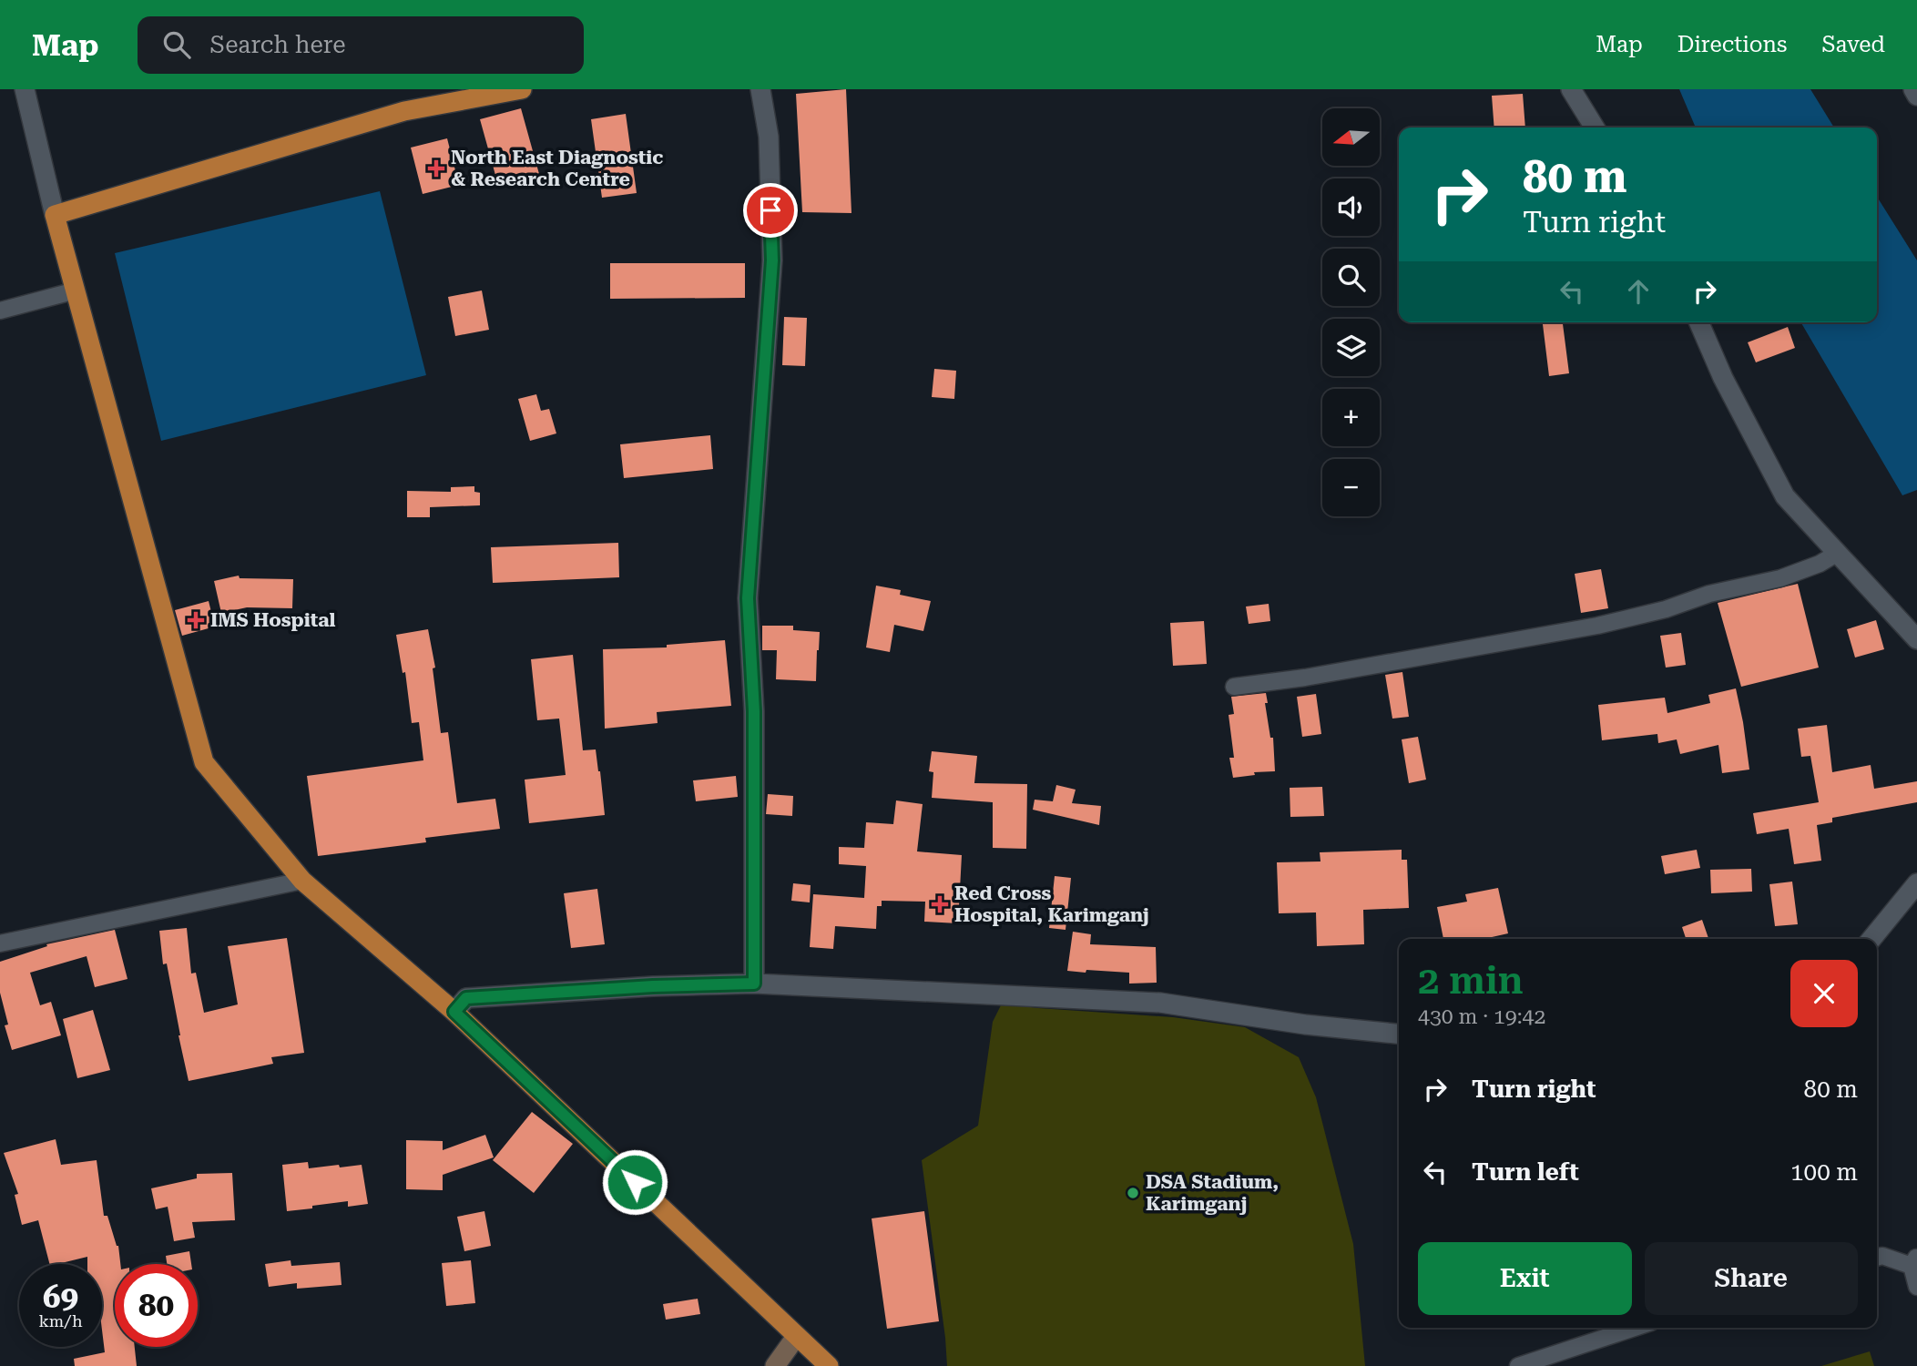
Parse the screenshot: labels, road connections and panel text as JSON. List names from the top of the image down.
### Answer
{
  "places": {
    "health": ["North East Diagnostic & Research Centre", "IMS Hospital", "Red Cross Hospital, Karimganj"],
    "other": ["DSA Stadium, Karimganj"]
  },
  "north": "left",
  "page": {
    "header": "Map",
    "search": "Search here",
    "nav": ["Map", "Directions", "Saved"],
    "map_buttons": ["+", "−"],
    "turn": ["80 m", "Turn right"],
    "heading": ["2 min", "430 m · 19:42"],
    "list": [
      {
        "name": "Turn right",
        "value": "80 m"
      },
      {
        "name": "Turn left",
        "value": "100 m"
      }
    ],
    "buttons": ["Exit", "Share"],
    "speed": "69 km/h",
    "limit": "80"
  }
}
